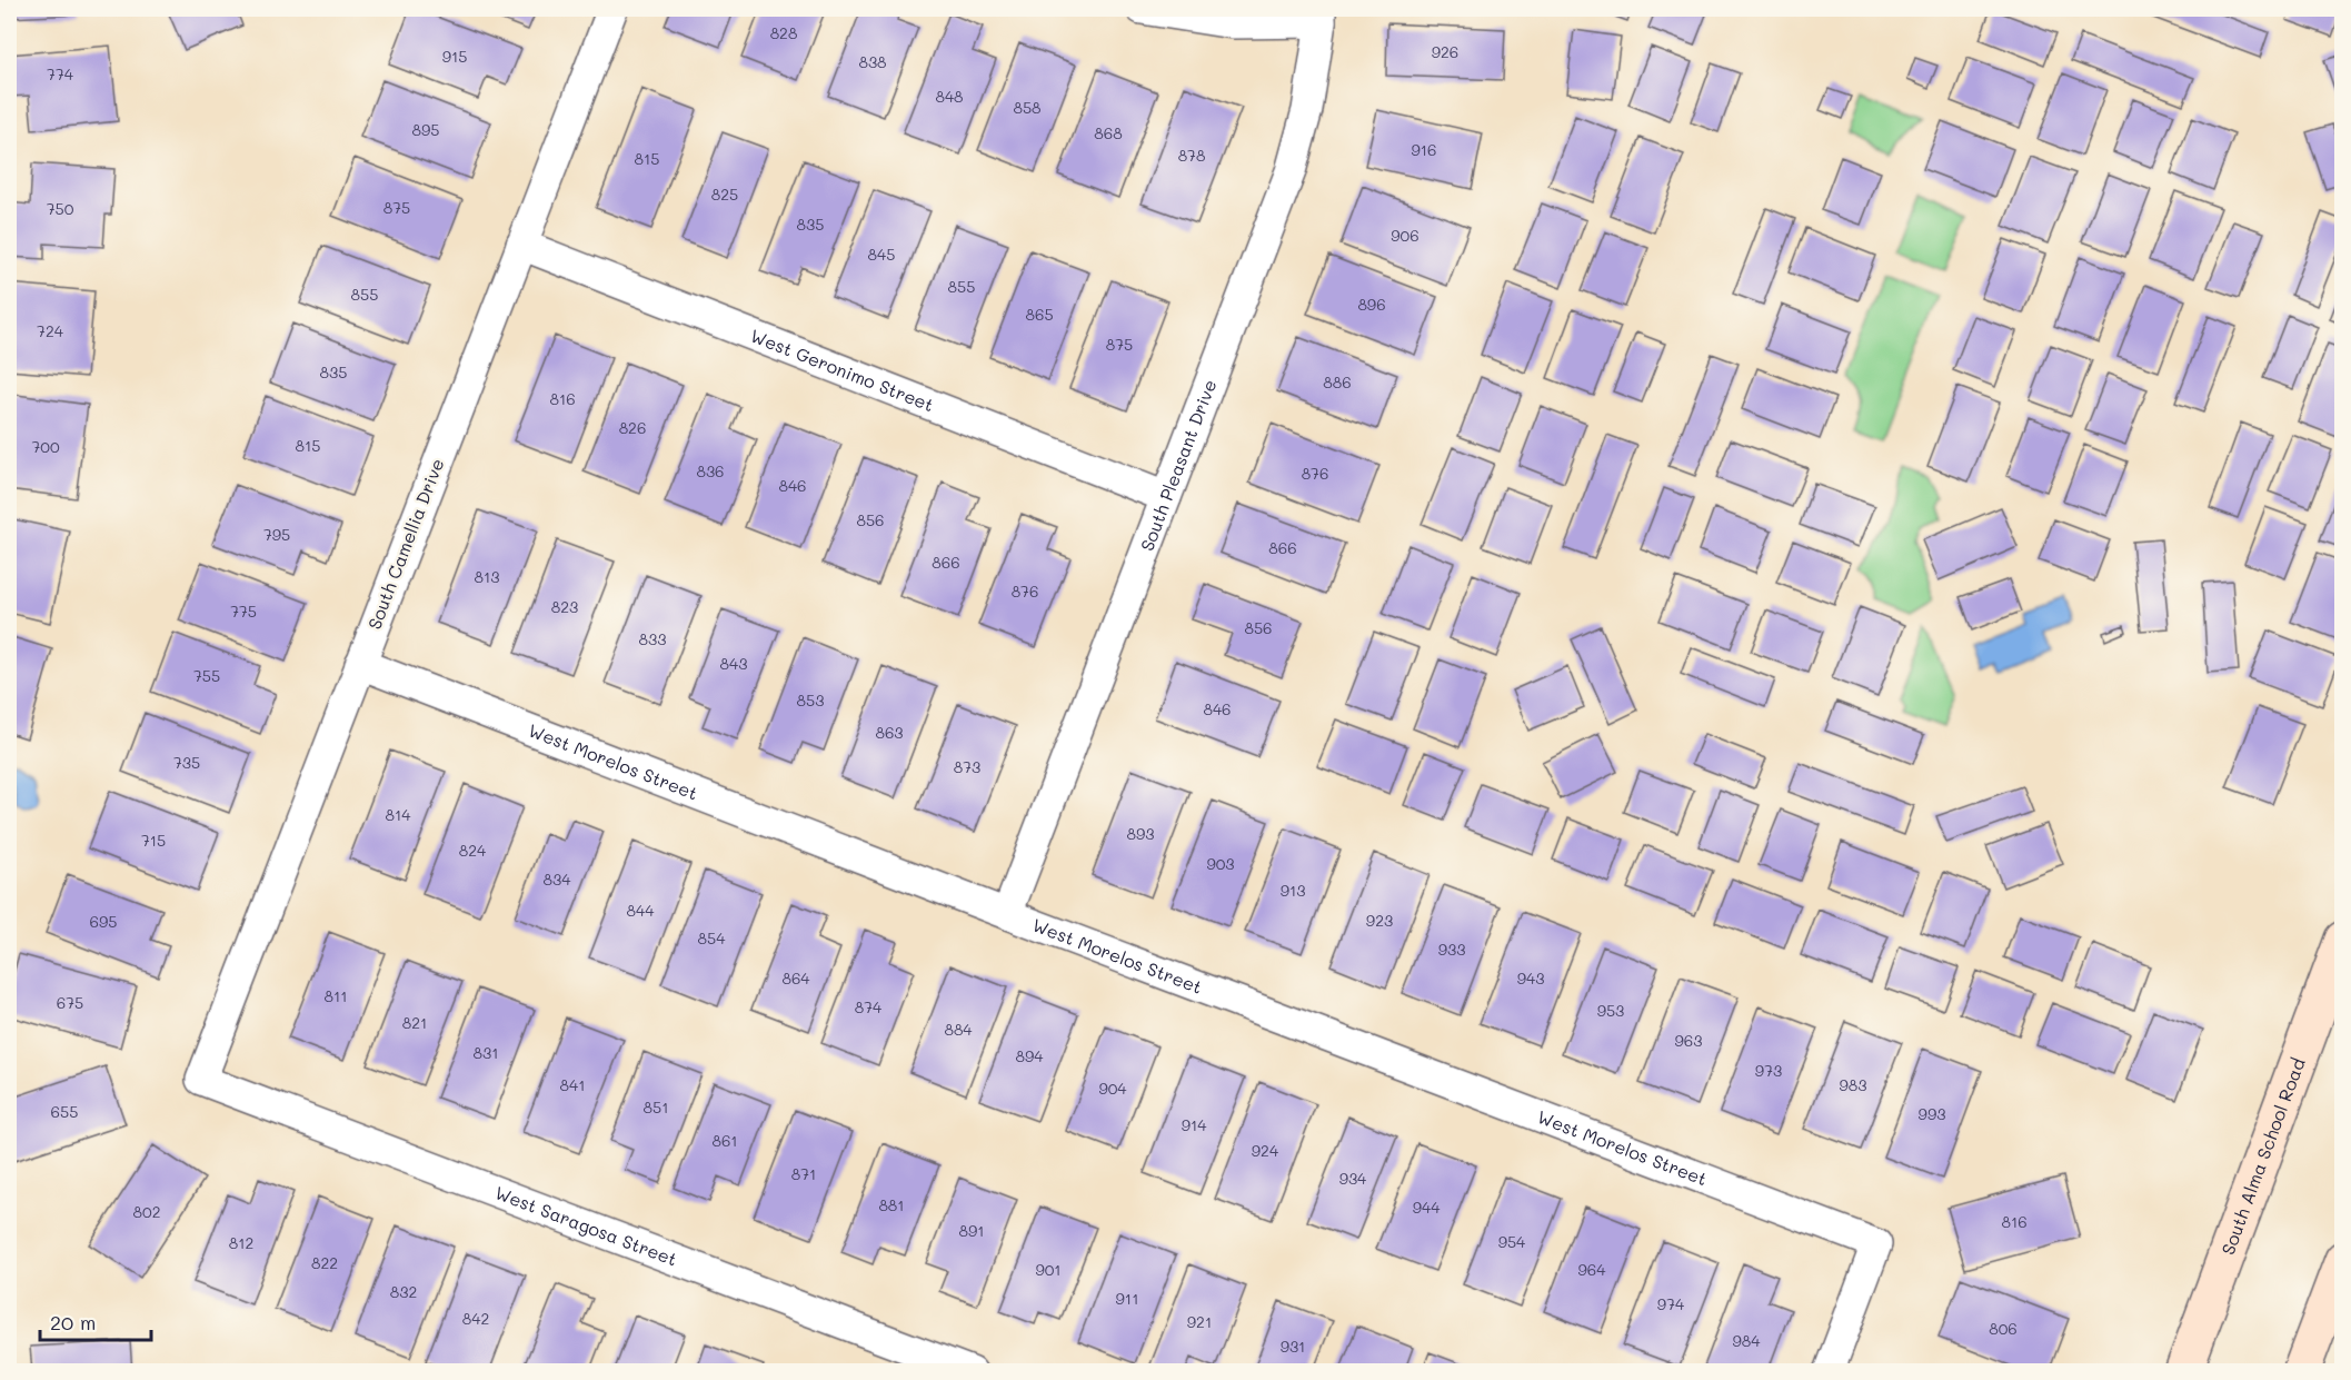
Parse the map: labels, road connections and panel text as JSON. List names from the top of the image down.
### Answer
{
  "streets": {
    "main road": ["South Alma School Road"],
    "street": [
      "West Geronimo Street",
      "South Pleasant Drive",
      "South Camellia Drive",
      "West Morelos Street",
      "West Saragosa Street"
    ]
  },
  "crossings": [
    ["West Geronimo Street", "South Pleasant Drive"],
    ["West Geronimo Street", "South Camellia Drive"],
    ["South Pleasant Drive", "West Morelos Street"],
    ["South Camellia Drive", "West Morelos Street"],
    ["South Camellia Drive", "West Saragosa Street"]
  ],
  "house_numbers": [
    "828",
    "926",
    "915",
    "838",
    "774",
    "848",
    "858",
    "895",
    "868",
    "916",
    "878",
    "815",
    "825",
    "875",
    "750",
    "835",
    "906",
    "845",
    "855",
    "855",
    "896",
    "865",
    "724",
    "875",
    "835",
    "886",
    "816",
    "826",
    "815",
    "700",
    "836",
    "876",
    "846",
    "856",
    "795",
    "866",
    "866",
    "813",
    "876",
    "823",
    "775",
    "856",
    "833",
    "843",
    "755",
    "853",
    "846",
    "863",
    "735",
    "873",
    "814",
    "893",
    "715",
    "824",
    "903",
    "834",
    "913",
    "844",
    "923",
    "695",
    "854",
    "933",
    "864",
    "943",
    "811",
    "675",
    "874",
    "953",
    "821",
    "884",
    "963",
    "831",
    "894",
    "973",
    "841",
    "983",
    "904",
    "851",
    "655",
    "993",
    "914",
    "861",
    "924",
    "871",
    "934",
    "881",
    "944",
    "802",
    "816",
    "891",
    "954",
    "812",
    "822",
    "901",
    "964",
    "832",
    "911",
    "974",
    "842",
    "921",
    "806",
    "984",
    "931"
  ],
  "scale_bar": "20 m"
}
